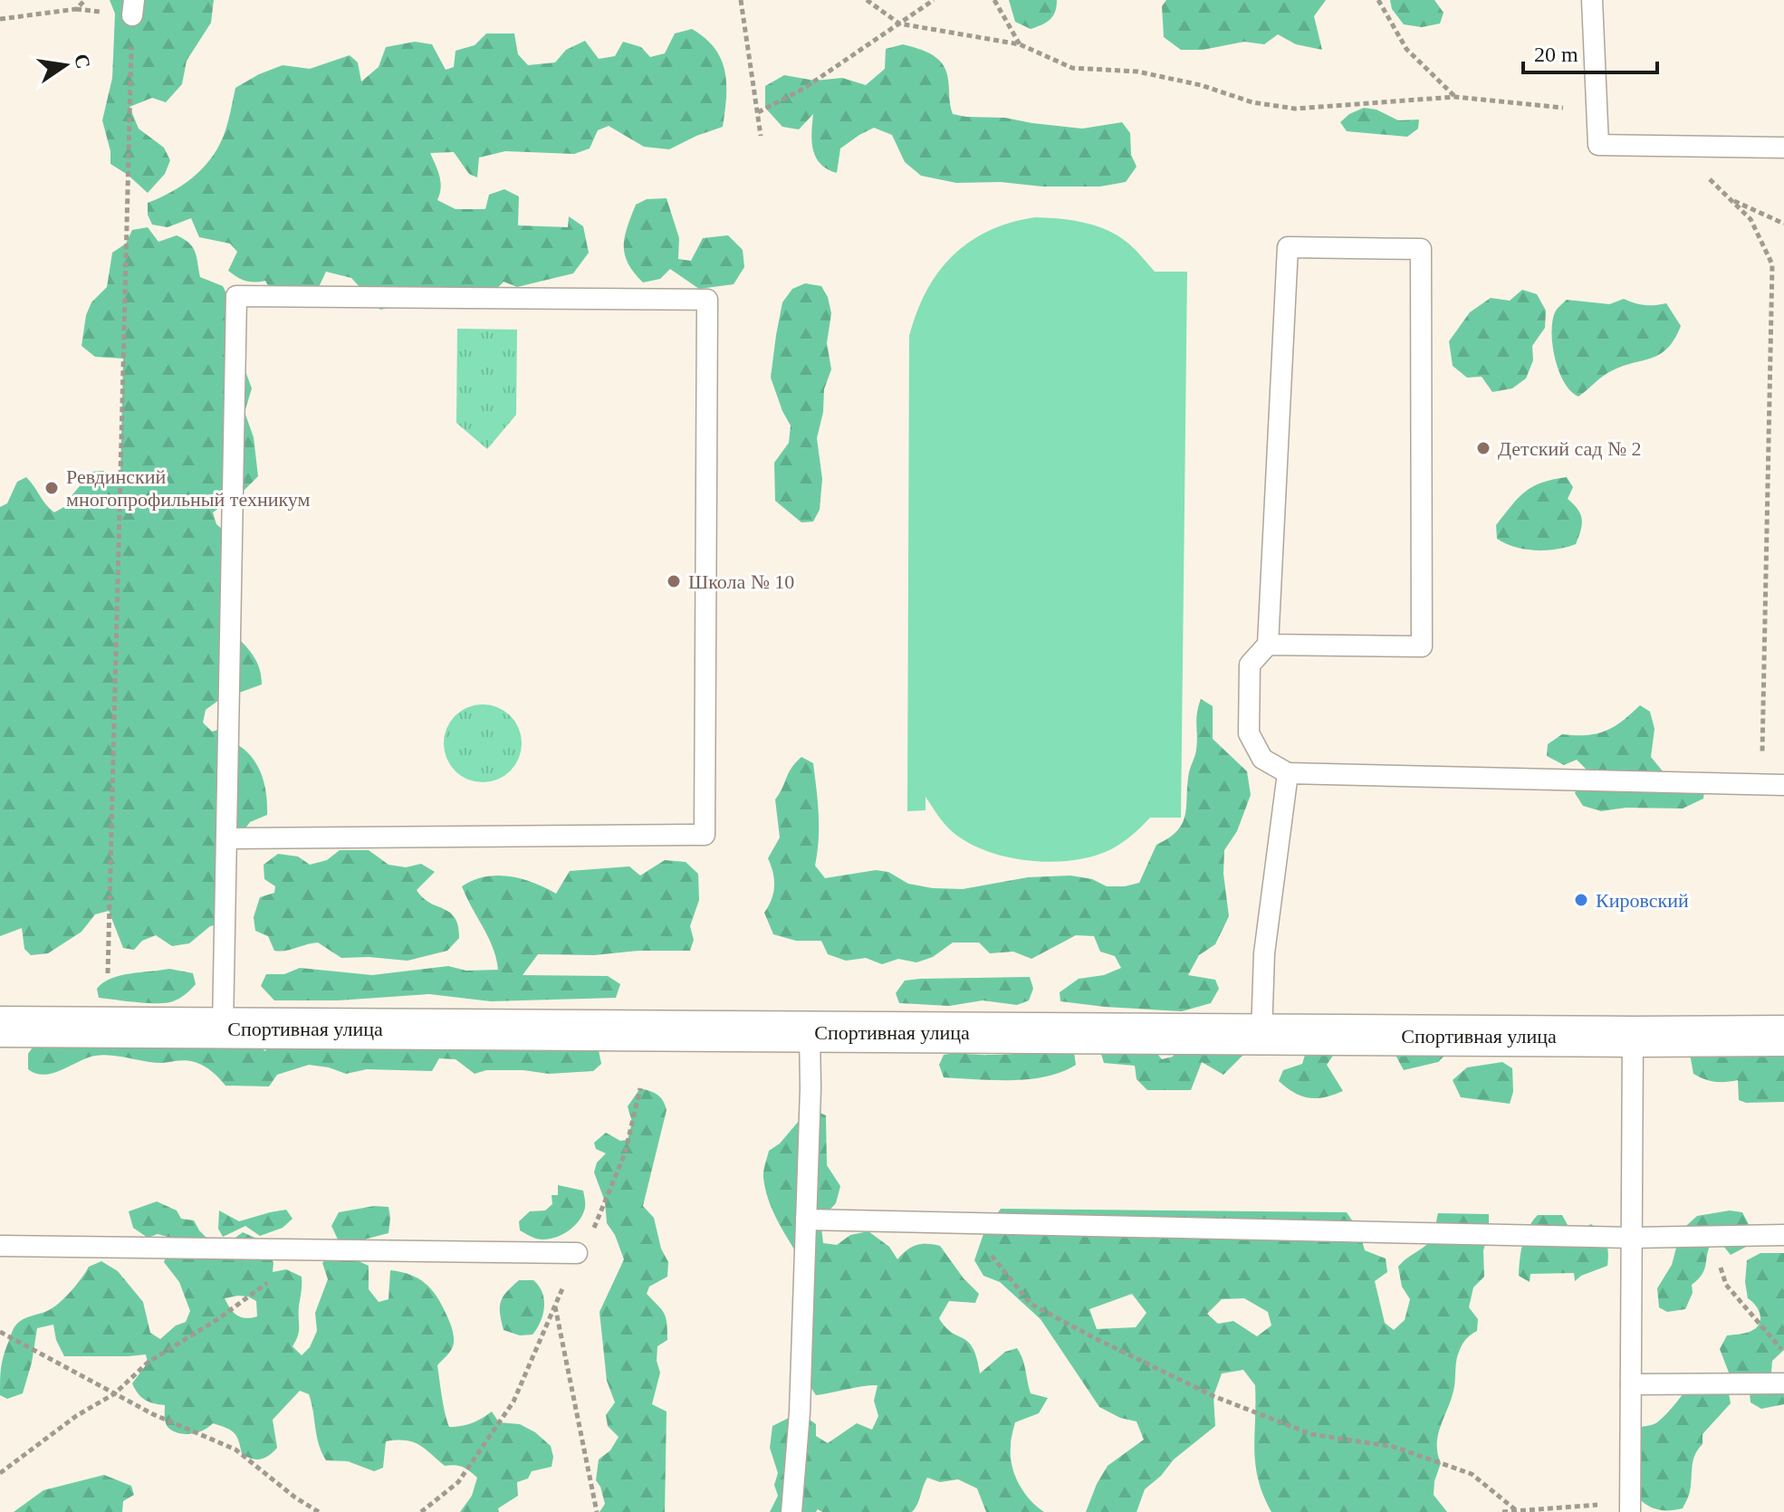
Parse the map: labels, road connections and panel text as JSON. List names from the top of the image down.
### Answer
{
  "streets": {
    "street": ["Спортивная улица"]
  },
  "places": [
    "Детский сад № 2",
    "Ревдинский многопрофильный техникум",
    "Школа № 10",
    "Кировский"
  ],
  "scale_bar": "20 m",
  "north": "right"
}
